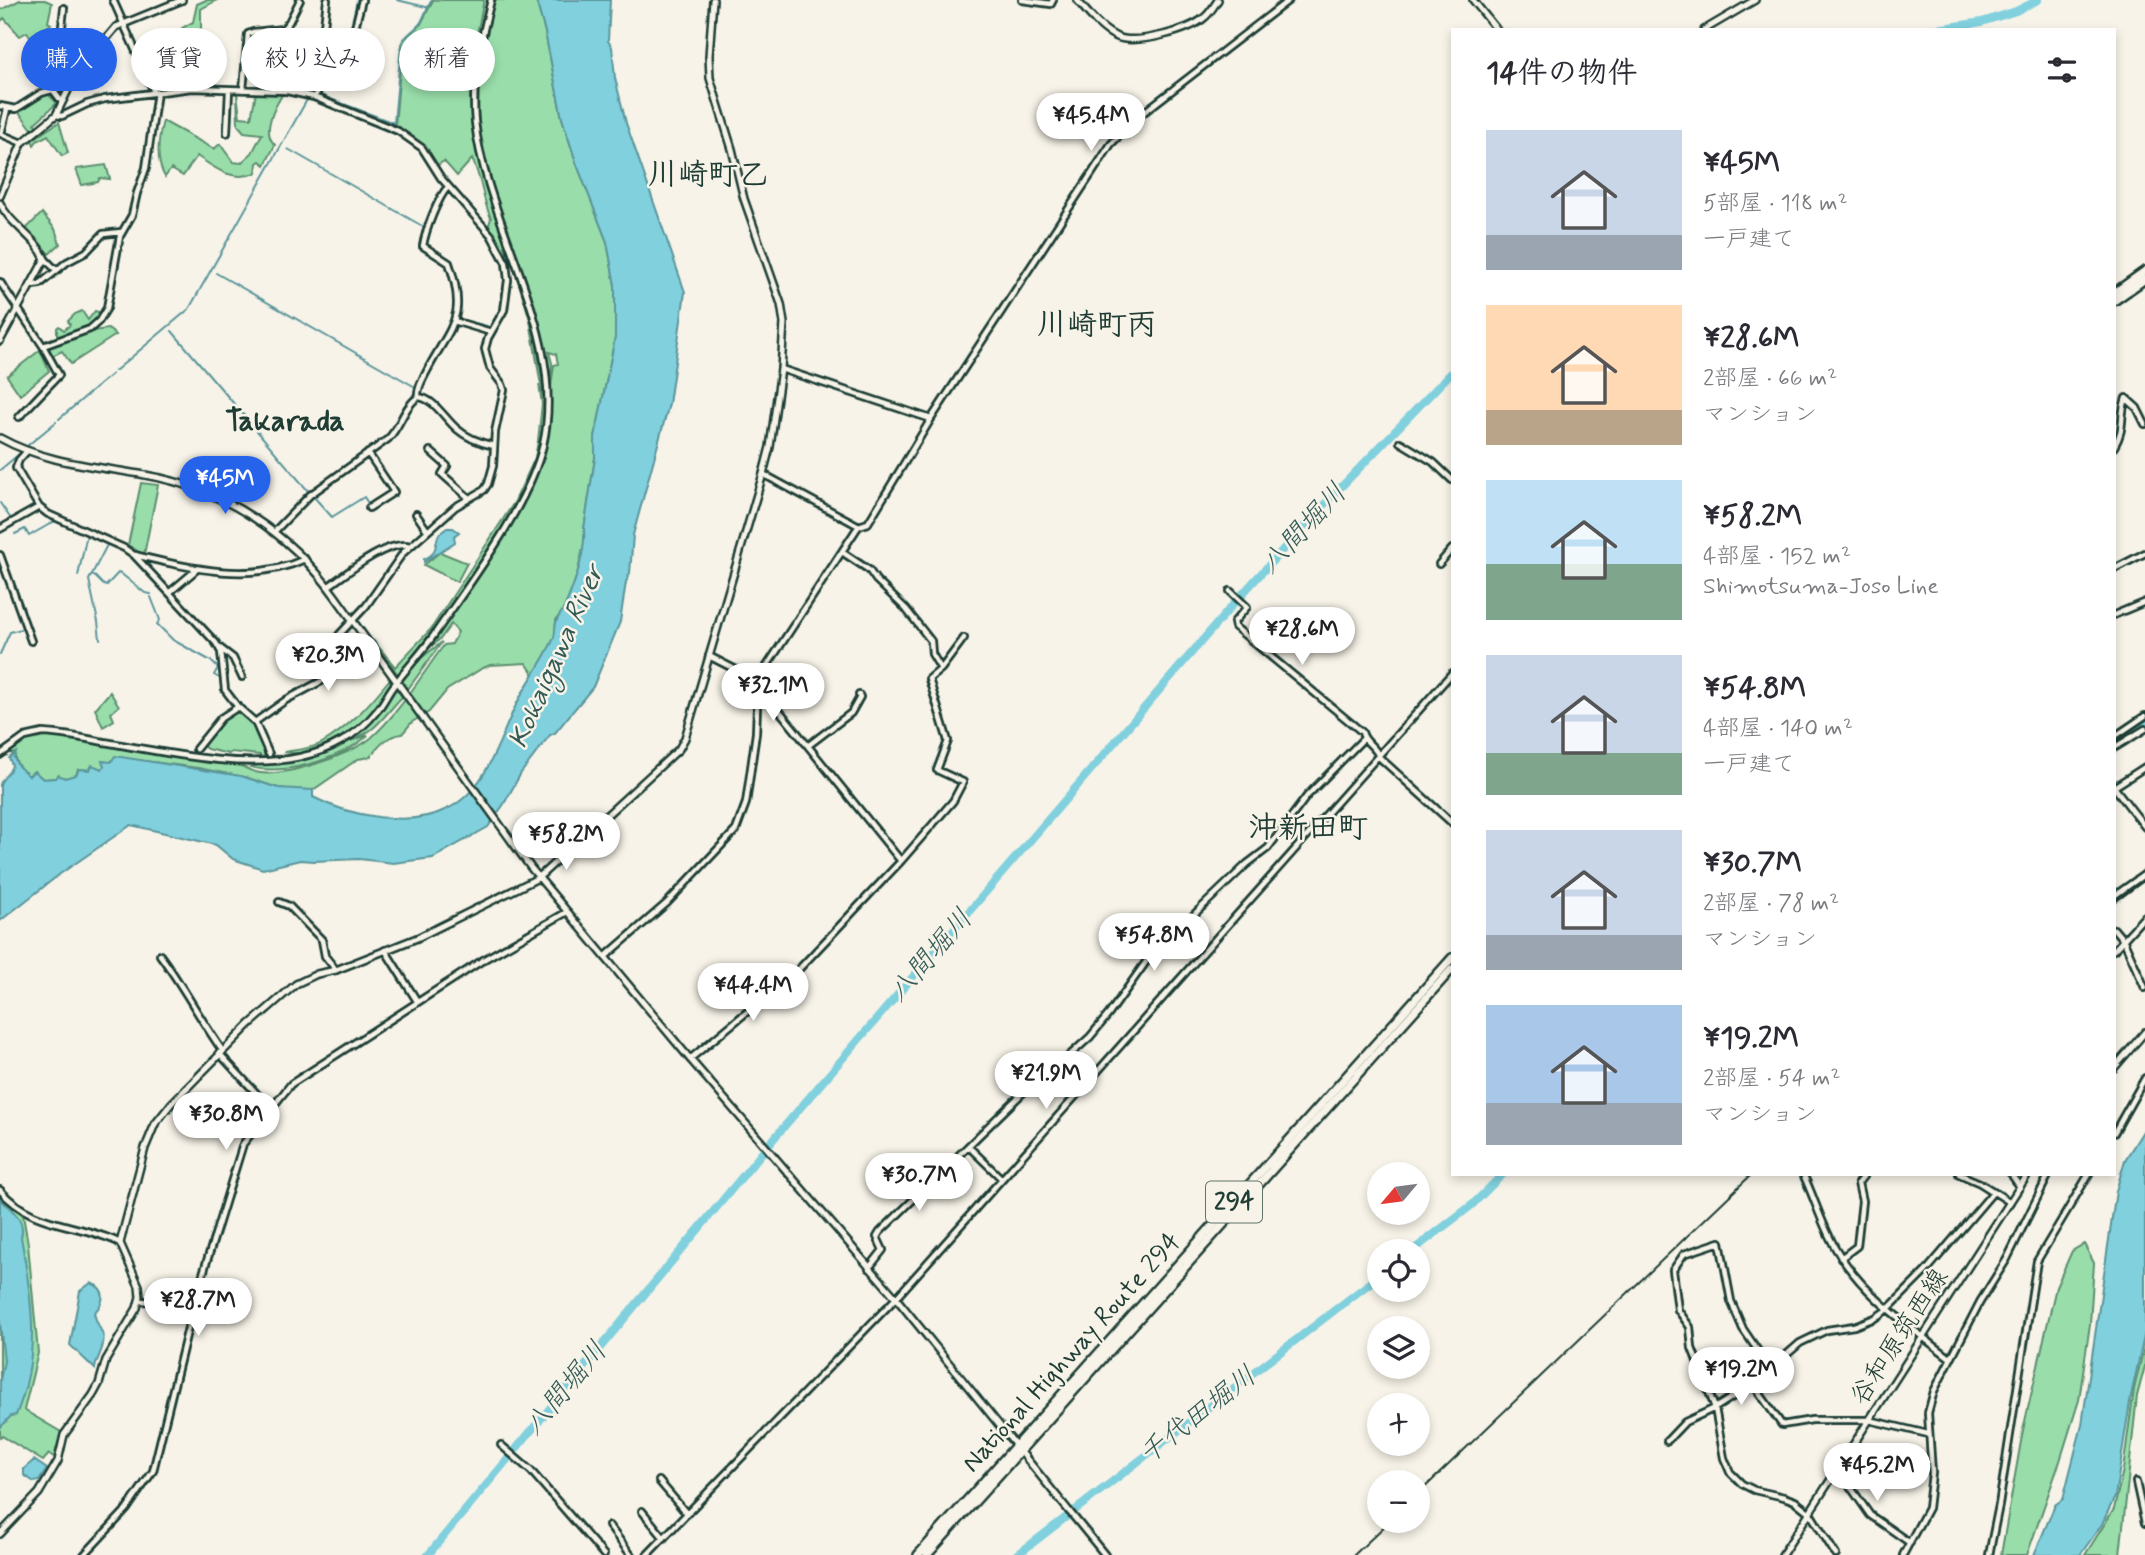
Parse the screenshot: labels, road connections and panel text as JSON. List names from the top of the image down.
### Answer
{
  "streets": {
    "highway": ["294", "National Highway Route 294"],
    "main road": ["谷和原筑西線"]
  },
  "districts": [
    "川崎町乙",
    "川崎町丙",
    "Takarada",
    "沖新田町"
  ],
  "water": ["八間堀川", "Kokaigawa River", "千代田堀川"],
  "north": "bottom left",
  "page": {
    "chip": [
      "購入",
      "賃貸",
      "絞り込み",
      "新着"
    ],
    "heading": "14件の物件",
    "price": [
      "¥45.4M",
      "¥45M",
      "¥28.6M",
      "¥20.3M",
      "¥32.1M",
      "¥58.2M",
      "¥54.8M",
      "¥44.4M",
      "¥21.9M",
      "¥30.8M",
      "¥30.7M",
      "¥28.7M",
      "¥19.2M",
      "¥45.2M"
    ],
    "list": [
      {
        "name": "¥45M",
        "note": "5部屋 · 118 m² · 一戸建て"
      },
      {
        "name": "¥28.6M",
        "note": "2部屋 · 66 m² · マンション"
      },
      {
        "name": "¥58.2M",
        "note": "4部屋 · 152 m² · Shimotsuma-Joso Line"
      },
      {
        "name": "¥54.8M",
        "note": "4部屋 · 140 m² · 一戸建て"
      },
      {
        "name": "¥30.7M",
        "note": "2部屋 · 78 m² · マンション"
      },
      {
        "name": "¥19.2M",
        "note": "2部屋 · 54 m² · マンション"
      }
    ],
    "map_buttons": ["+", "−"]
  }
}
